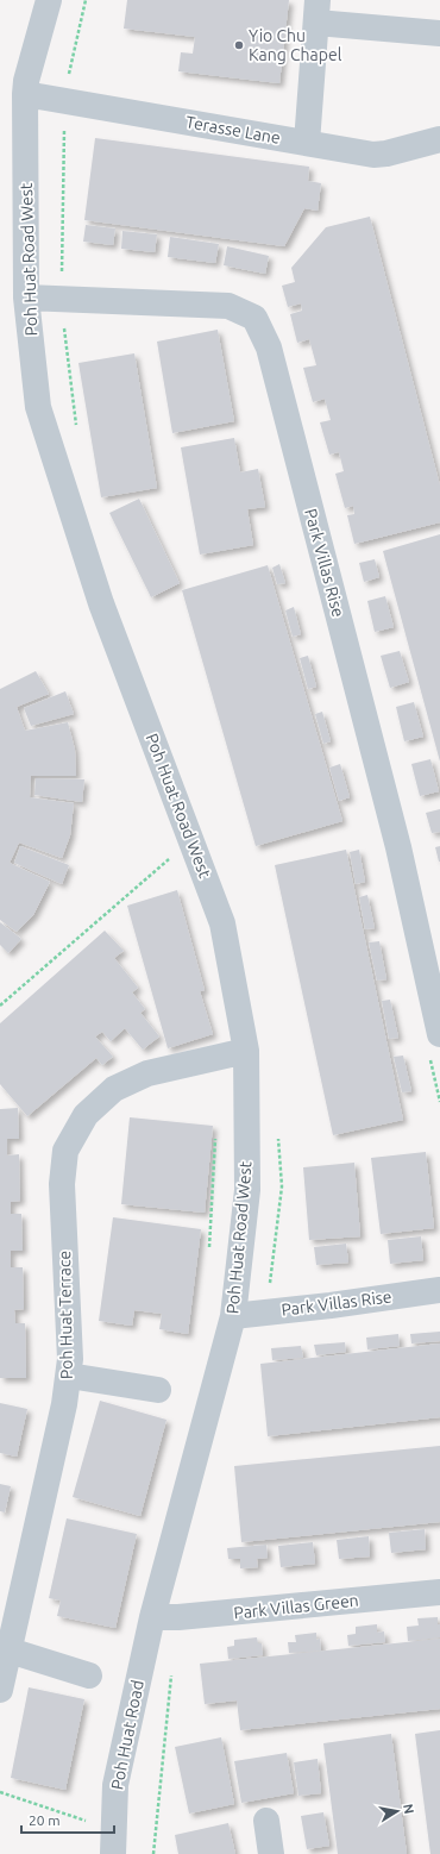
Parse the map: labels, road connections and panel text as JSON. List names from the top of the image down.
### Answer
{
  "streets": {
    "street": [
      "Terasse Lane",
      "Poh Huat Road West",
      "Park Villas Rise",
      "Poh Huat Terrace",
      "Park Villas Green",
      "Poh Huat Road"
    ]
  },
  "crossings": [
    ["Terasse Lane", "Poh Huat Road West"],
    ["Poh Huat Road West", "Park Villas Rise"],
    ["Poh Huat Road West", "Poh Huat Terrace"],
    ["Poh Huat Road West", "Park Villas Green"],
    ["Poh Huat Road West", "Poh Huat Road"],
    ["Park Villas Green", "Poh Huat Road"]
  ],
  "places": ["Yio Chu Kang Chapel"],
  "scale_bar": "20 m",
  "north": "right"
}
